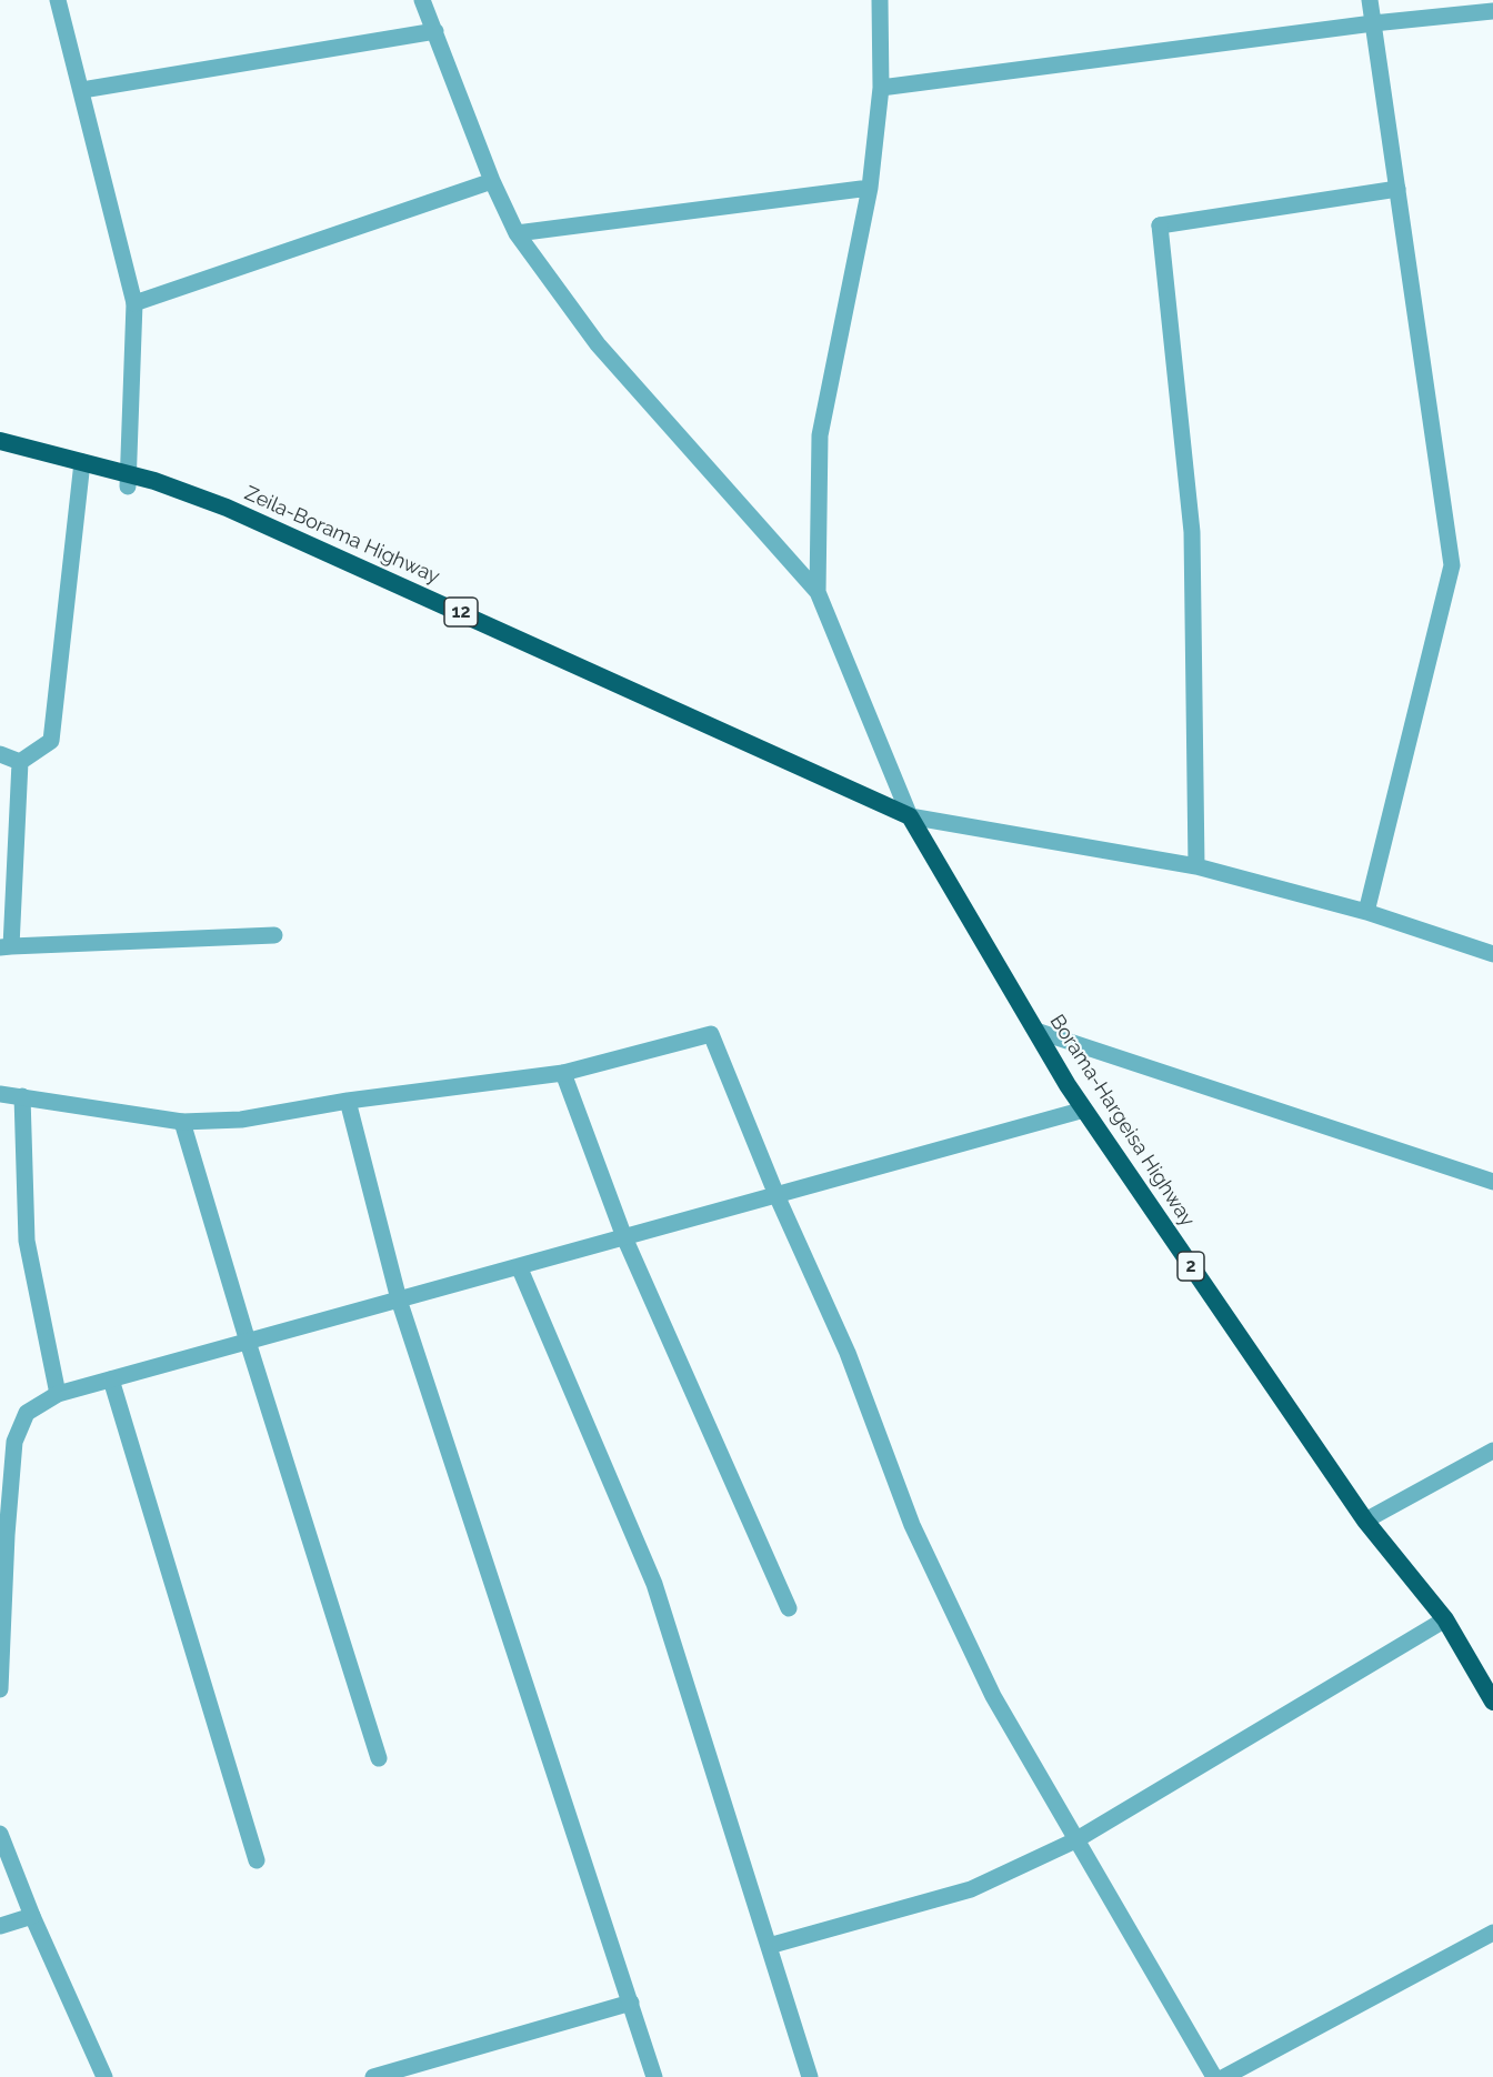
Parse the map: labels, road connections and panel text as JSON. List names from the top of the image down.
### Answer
{
  "streets": {
    "highway": [
      "Zeila-Borama Highway",
      "12",
      "Borama-Hargeisa Highway",
      "2"
    ]
  },
  "crossings": [
    ["Zeila-Borama Highway", "Borama-Hargeisa Highway"]
  ]
}
